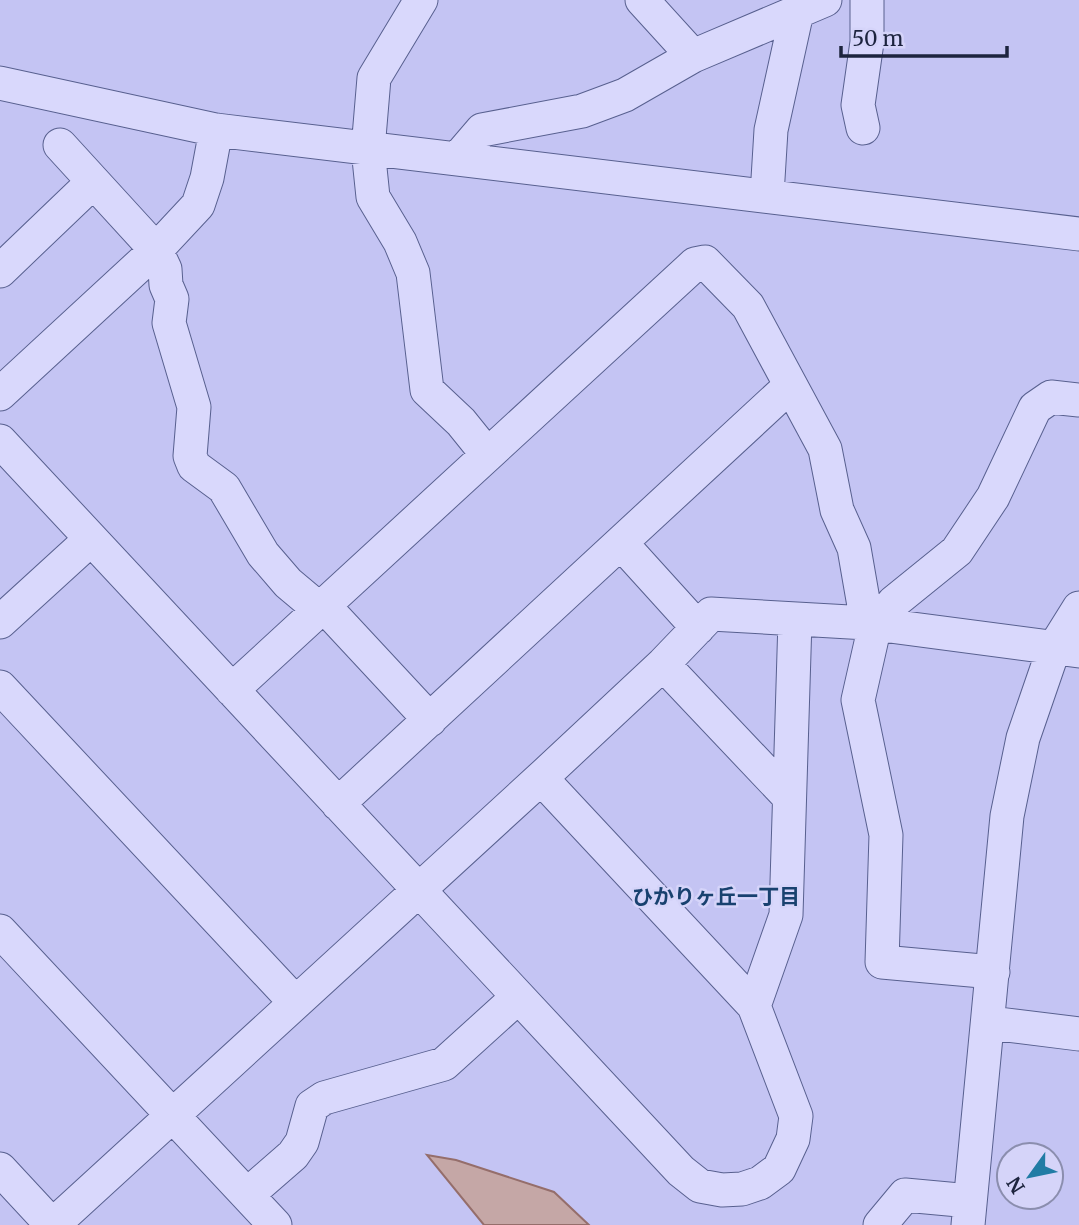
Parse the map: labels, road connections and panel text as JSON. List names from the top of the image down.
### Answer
{
  "districts": ["ひかりヶ丘一丁目"],
  "scale_bar": "50 m",
  "north": "bottom left"
}
